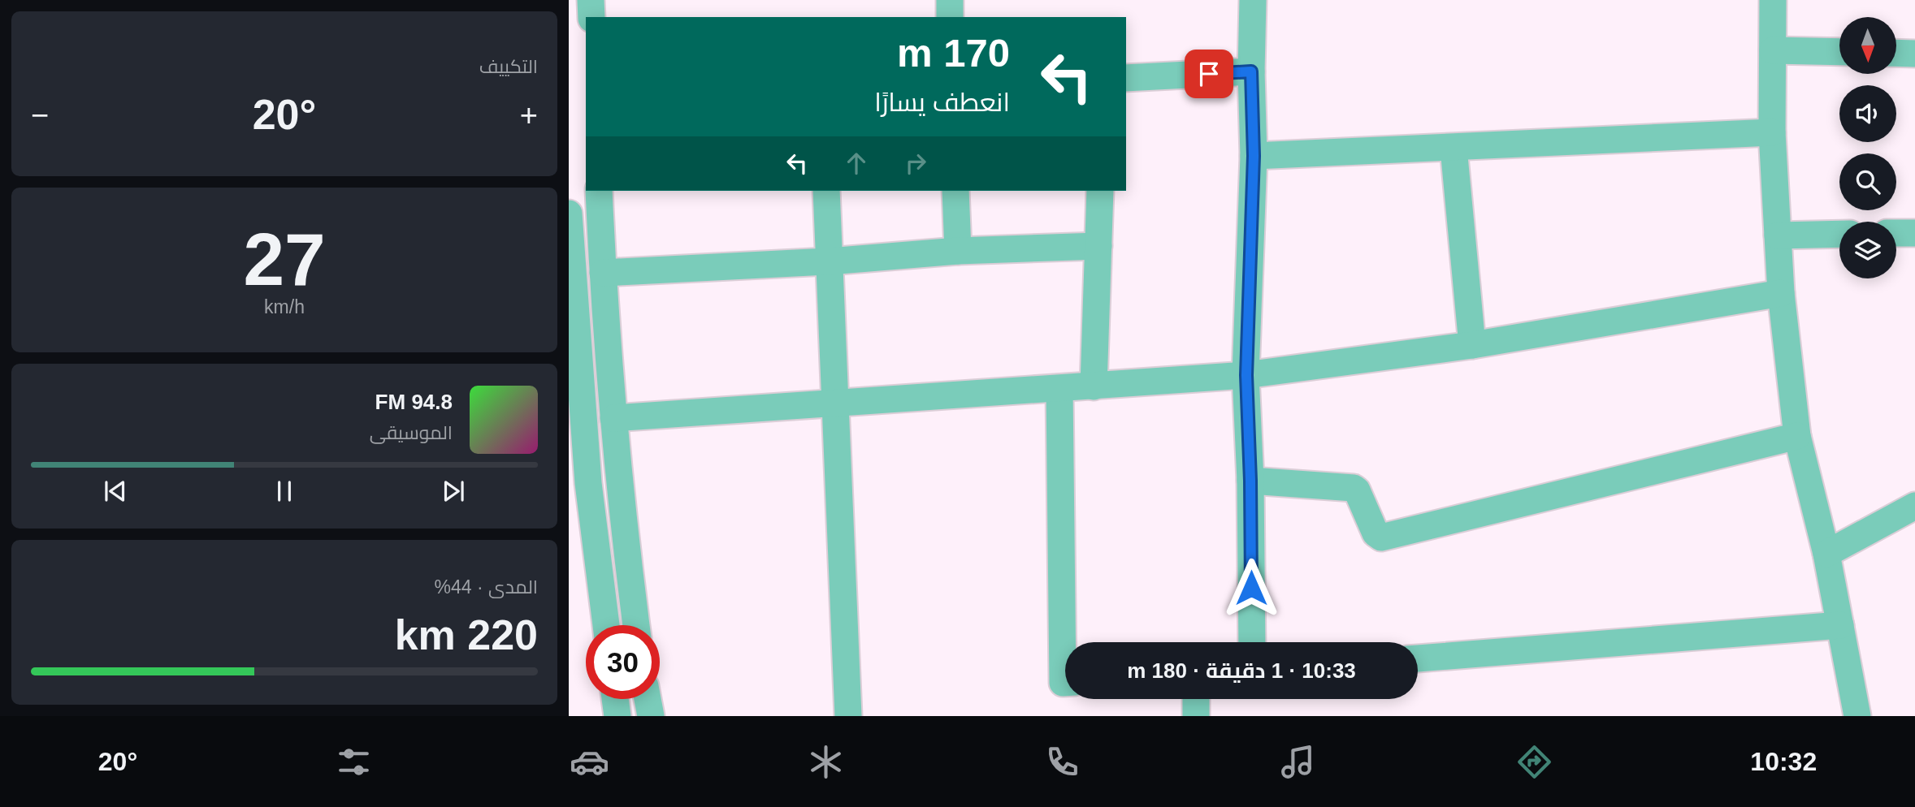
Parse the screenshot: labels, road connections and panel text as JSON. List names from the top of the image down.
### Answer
{
  "north": "bottom",
  "page": {
    "tile": [
      "التكييف",
      ["27", "km/h"],
      ["المدى · 44%", "220 km"]
    ],
    "turn": ["170 m", "انعطف يسارًا"],
    "heat": ["−", "20°", "+"],
    "song": ["94.8 FM", "الموسيقى"],
    "limit": "30",
    "trip": "10:33 · 1 دقيقة · 180 m",
    "tabs": ["10:32", "20°"]
  }
}
